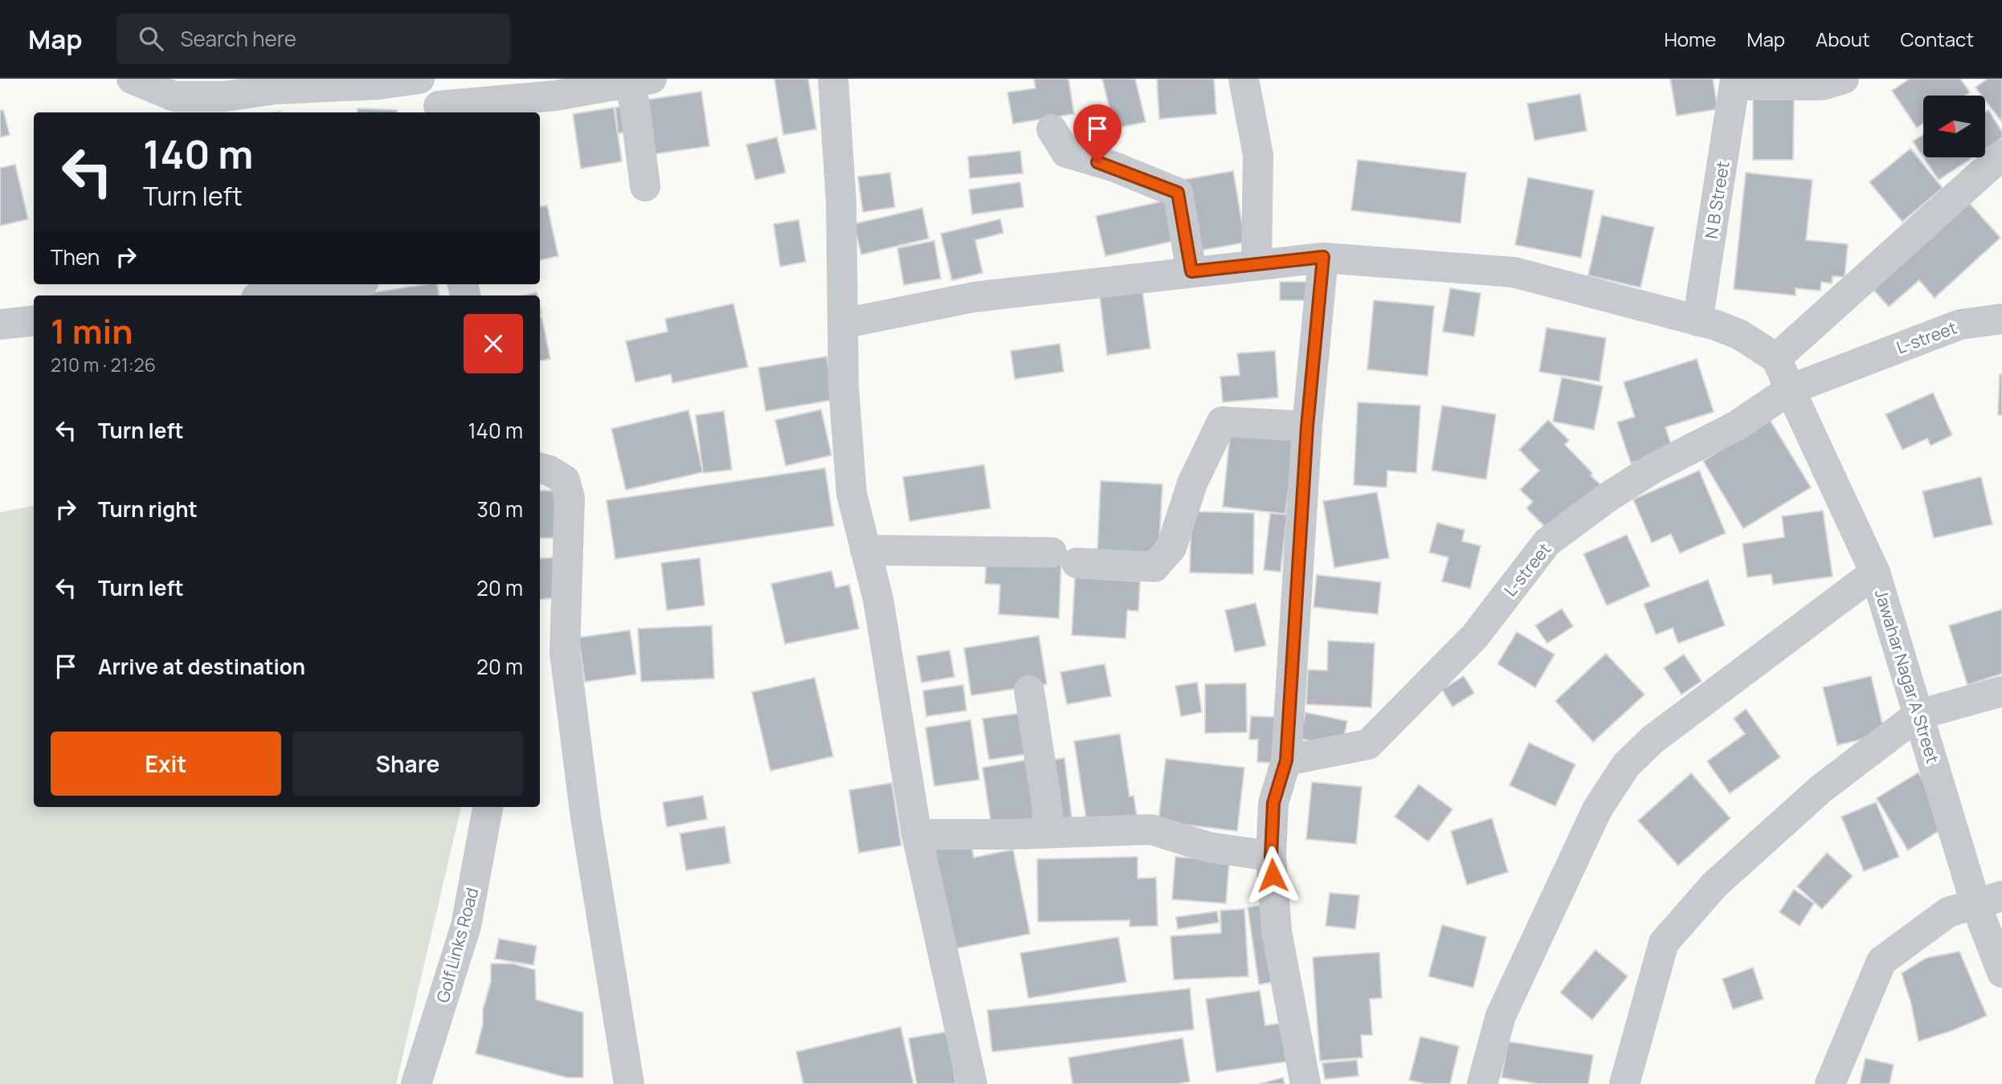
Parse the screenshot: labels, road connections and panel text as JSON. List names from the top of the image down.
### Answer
{
  "streets": {
    "street": [
      "N B Street",
      "L-street",
      "Jawahar Nagar A Street",
      "Golf Links Road"
    ]
  },
  "crossings": [
    ["L-street", "Jawahar Nagar A Street"]
  ],
  "north": "left",
  "page": {
    "header": "Map",
    "search": "Search here",
    "nav": [
      "Home",
      "Map",
      "About",
      "Contact"
    ],
    "turn": ["140 m", "Turn left"],
    "then": "Then",
    "heading": ["1 min", "210 m · 21:26"],
    "list": [
      {
        "name": "Turn left",
        "value": "140 m"
      },
      {
        "name": "Turn right",
        "value": "30 m"
      },
      {
        "name": "Turn left",
        "value": "20 m"
      },
      {
        "name": "Arrive at destination",
        "value": "20 m"
      }
    ],
    "buttons": ["Exit", "Share"]
  }
}
